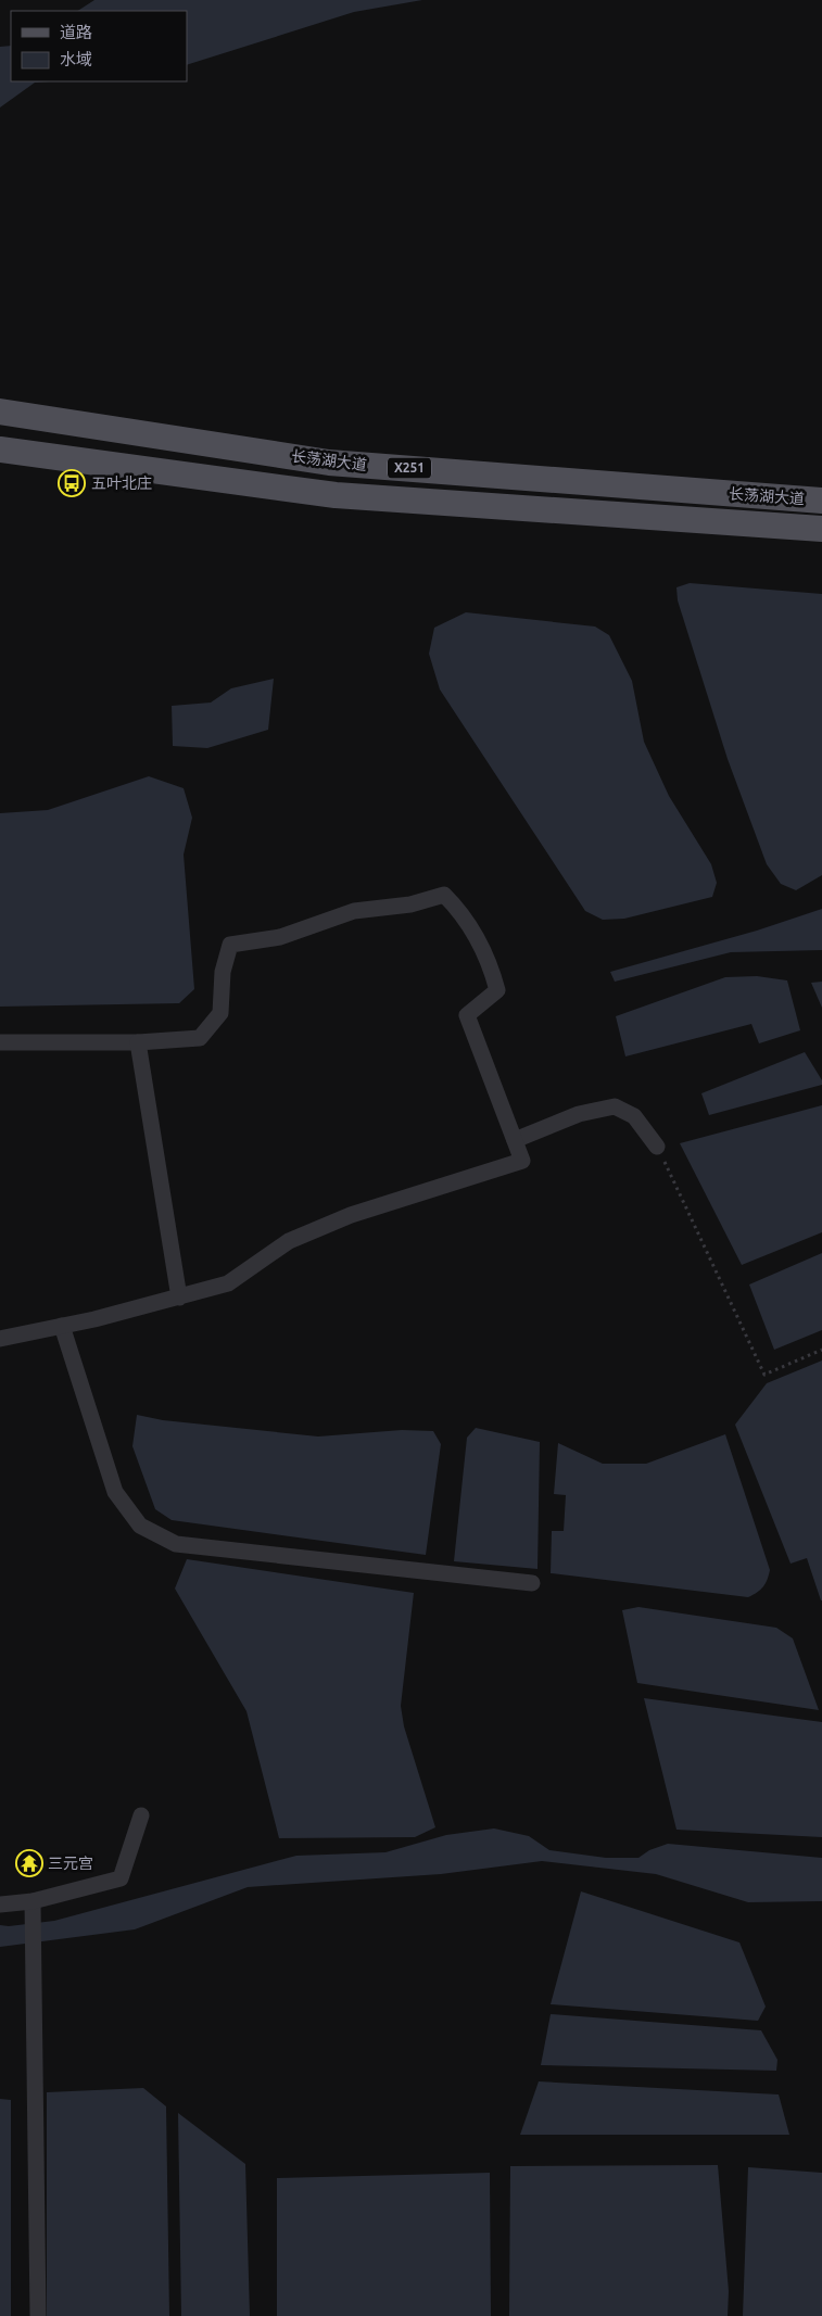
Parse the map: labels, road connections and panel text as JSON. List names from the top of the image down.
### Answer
{
  "streets": {
    "main road": ["长荡湖大道", "X251"]
  },
  "places": {
    "bus stop": ["五叶北庄"],
    "temple": ["三元宫"]
  },
  "legend": ["道路", "水域"]
}
